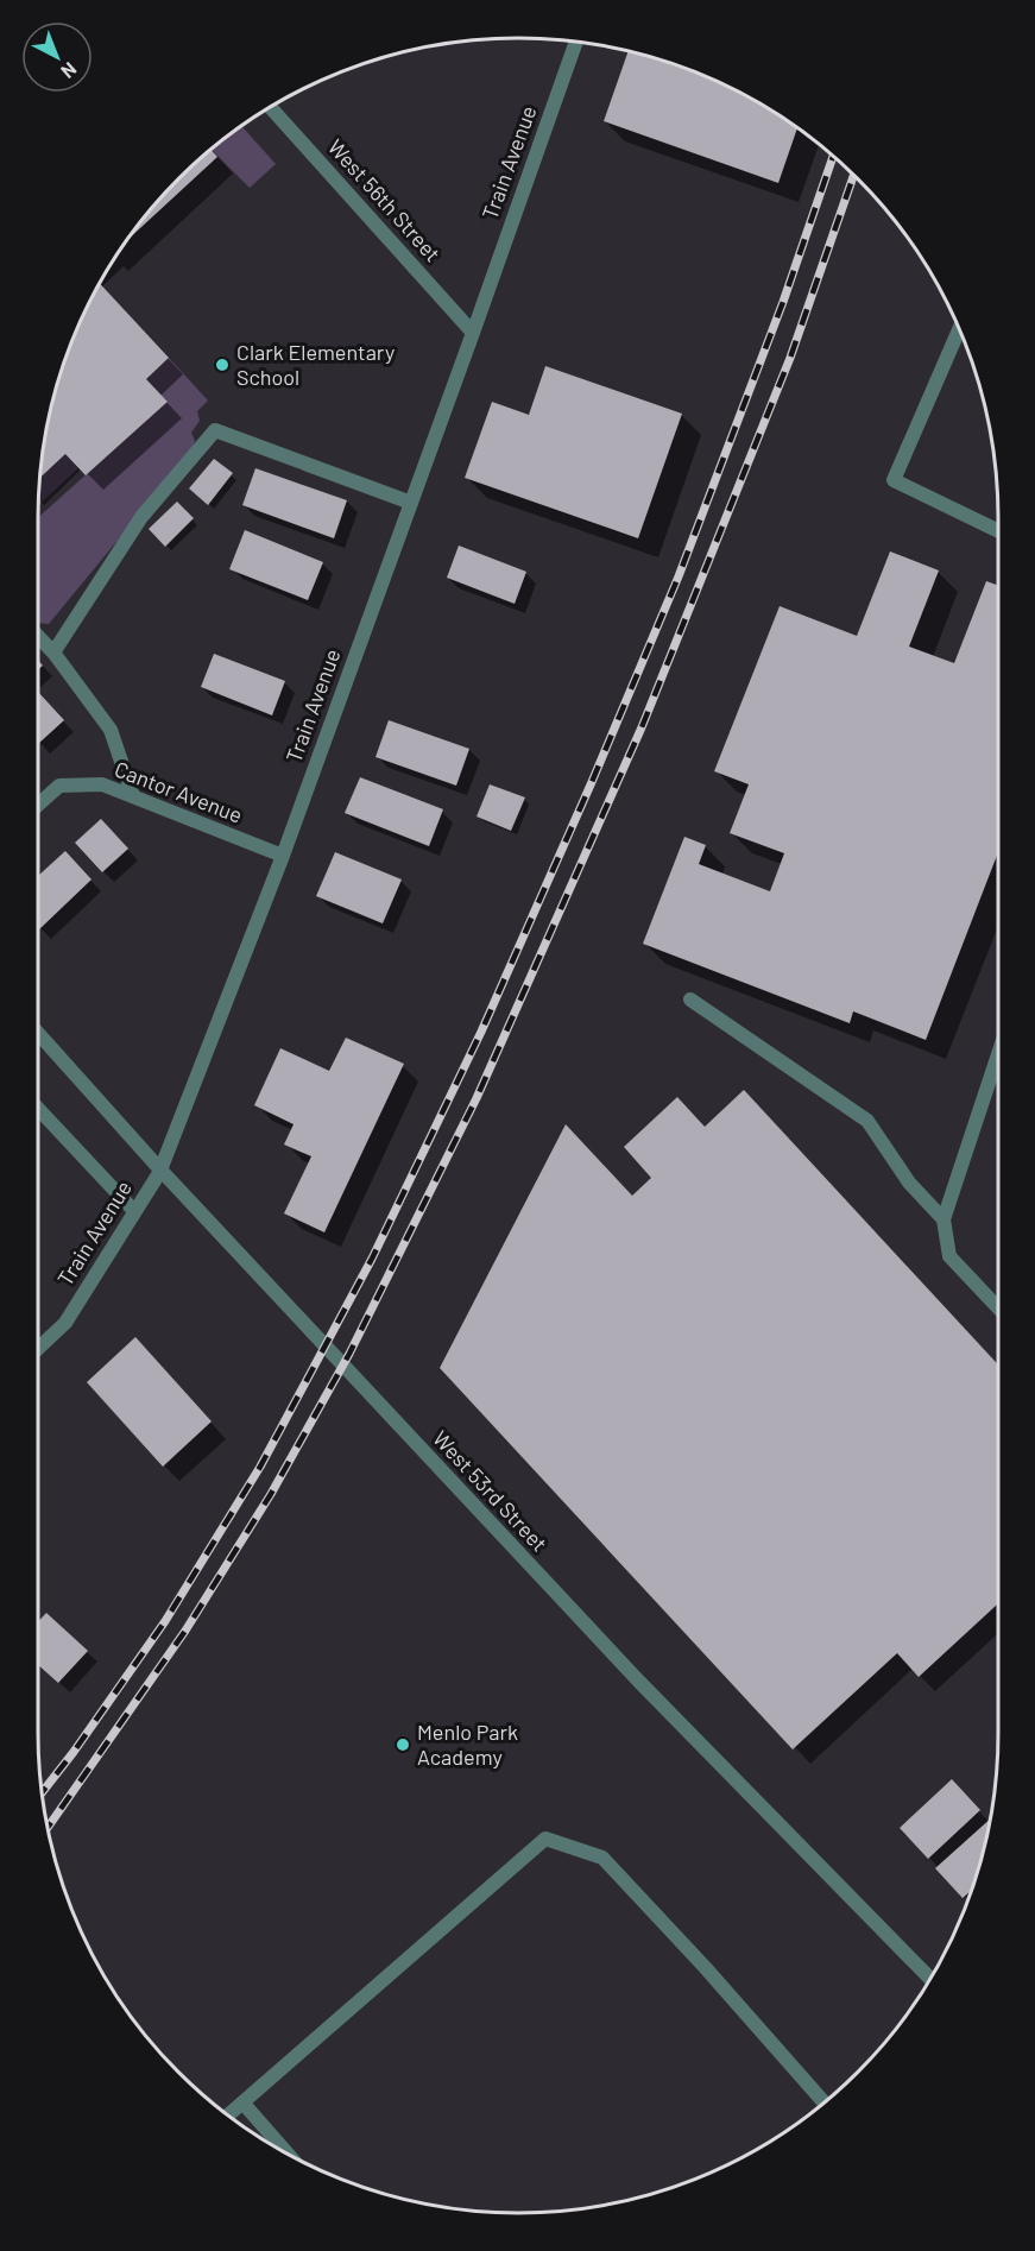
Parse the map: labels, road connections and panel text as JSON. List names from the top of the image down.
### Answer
{
  "streets": {
    "street": [
      "Train Avenue",
      "West 56th Street",
      "Cantor Avenue",
      "West 53rd Street"
    ]
  },
  "crossings": [
    ["Train Avenue", "West 56th Street"],
    ["Train Avenue", "Cantor Avenue"]
  ],
  "places": ["Clark Elementary School", "Menlo Park Academy"],
  "north": "bottom right"
}
